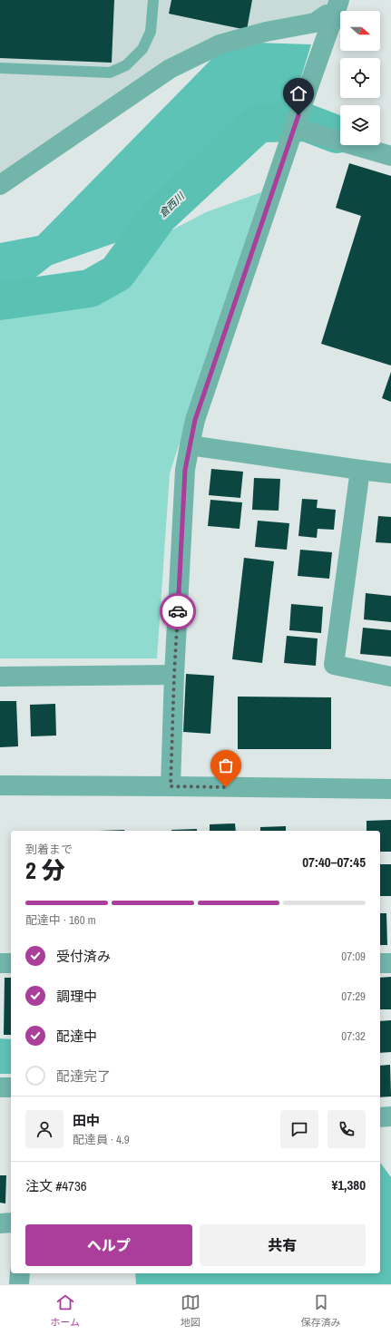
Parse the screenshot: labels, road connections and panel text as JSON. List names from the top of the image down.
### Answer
{
  "water": ["倉西川"],
  "north": "right",
  "page": {
    "heading": ["2 分", "到着まで", "07:40–07:45"],
    "panel": [
      "田中",
      "配達員 · 4.9",
      "注文 #4736",
      "¥1,380"
    ],
    "bar": "配達中 · 160 m",
    "list": [
      ["受付済み", "07:09"],
      ["調理中", "07:29"],
      ["配達中", "07:32"],
      "配達完了"
    ],
    "buttons": ["ヘルプ", "共有"],
    "tabs": ["ホーム", "地図", "保存済み"]
  }
}
